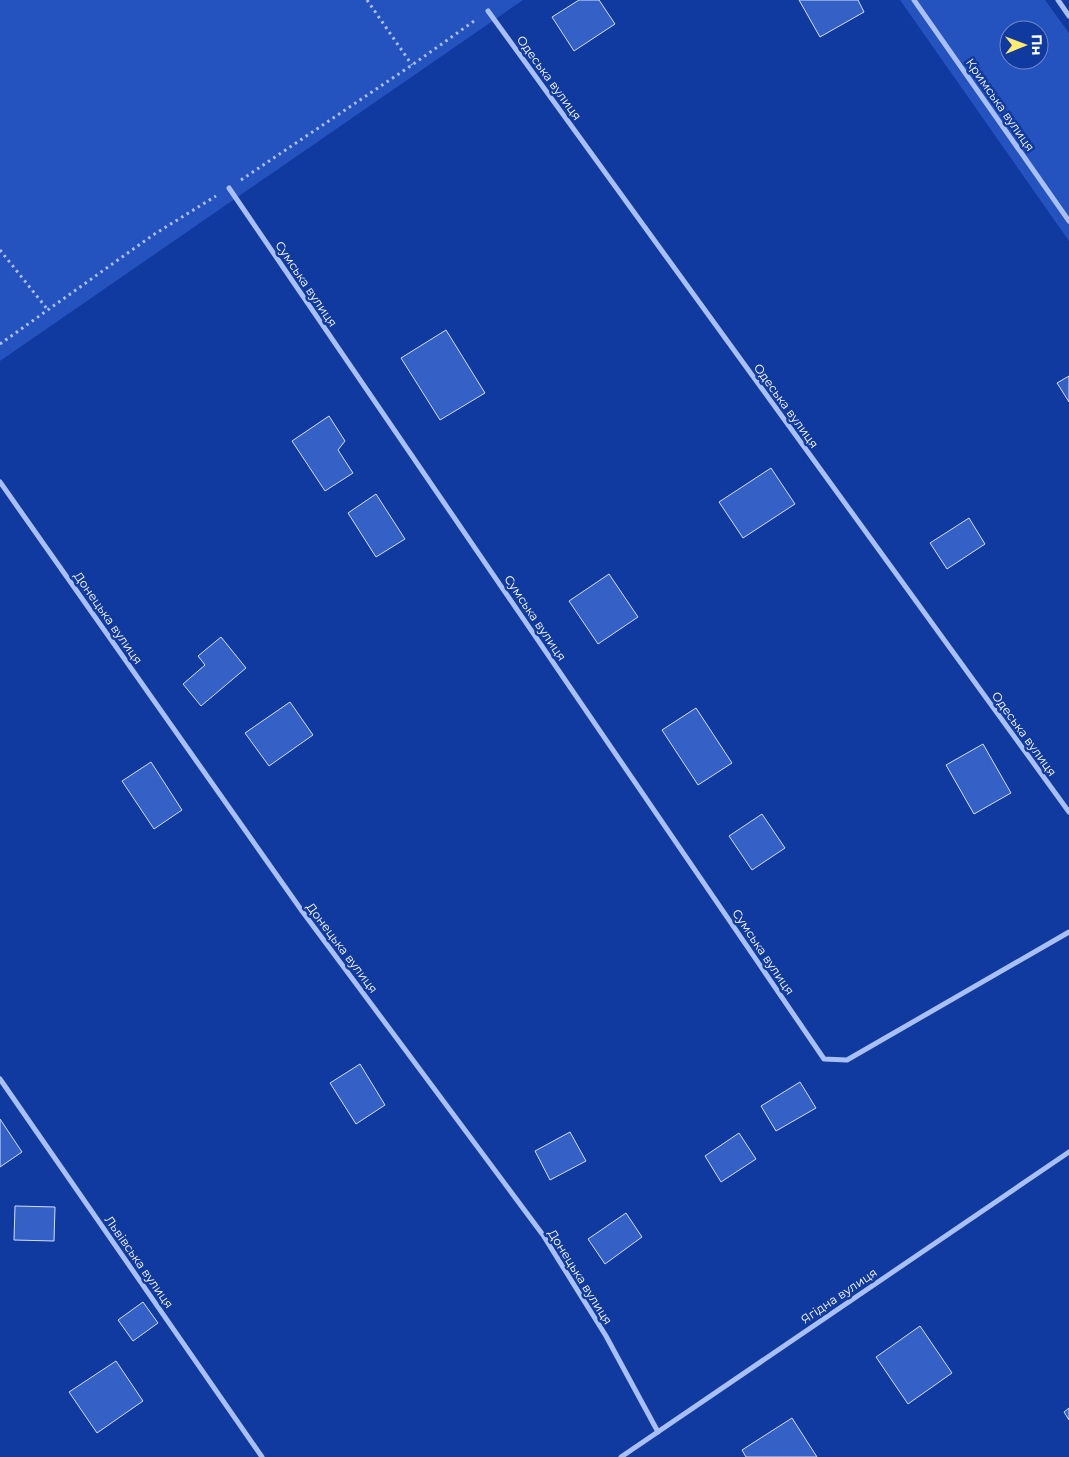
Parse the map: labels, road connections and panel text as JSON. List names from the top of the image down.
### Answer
{
  "streets": {
    "street": [
      "Одеська вулиця",
      "Кримська вулиця",
      "Сумська вулиця",
      "Донецька вулиця",
      "Львівська вулиця",
      "Ягідна вулиця"
    ]
  },
  "crossings": [
    ["Донецька вулиця", "Ягідна вулиця"]
  ],
  "north": "right"
}
